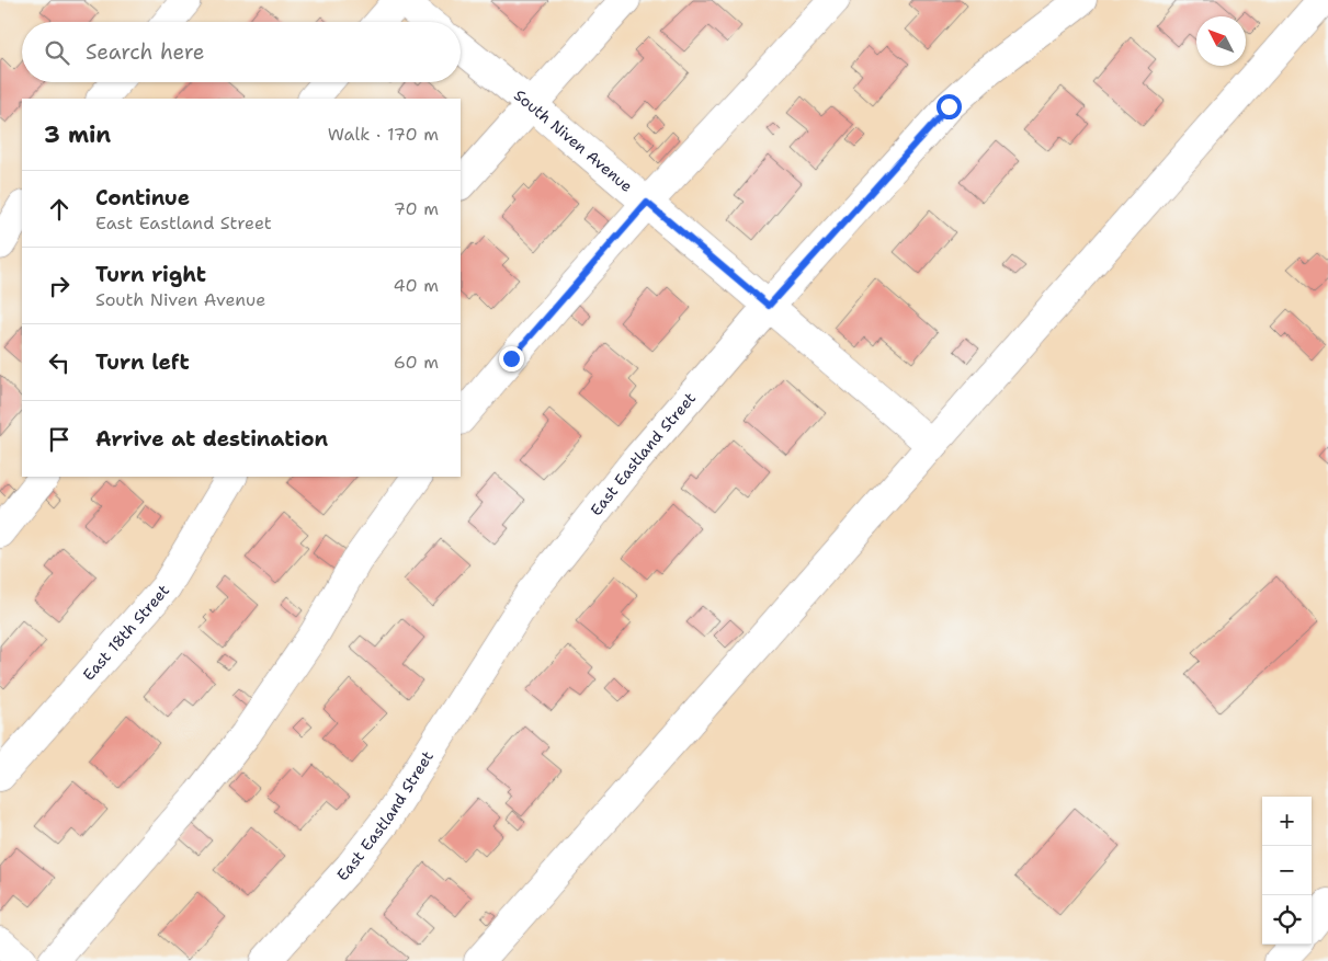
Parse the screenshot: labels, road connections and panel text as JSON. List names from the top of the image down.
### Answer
{
  "streets": {
    "street": ["South Niven Avenue", "East Eastland Street", "East 18th Street"]
  },
  "crossings": [
    ["South Niven Avenue", "East Eastland Street"]
  ],
  "north": "top left",
  "page": {
    "search": "Search here",
    "heading": ["3 min", "Walk · 170 m"],
    "list": [
      ["Continue", "East Eastland Street", "70 m"],
      ["Turn right", "South Niven Avenue", "40 m"],
      ["Turn left", "60 m"],
      "Arrive at destination"
    ],
    "map_buttons": ["+", "−"]
  }
}
